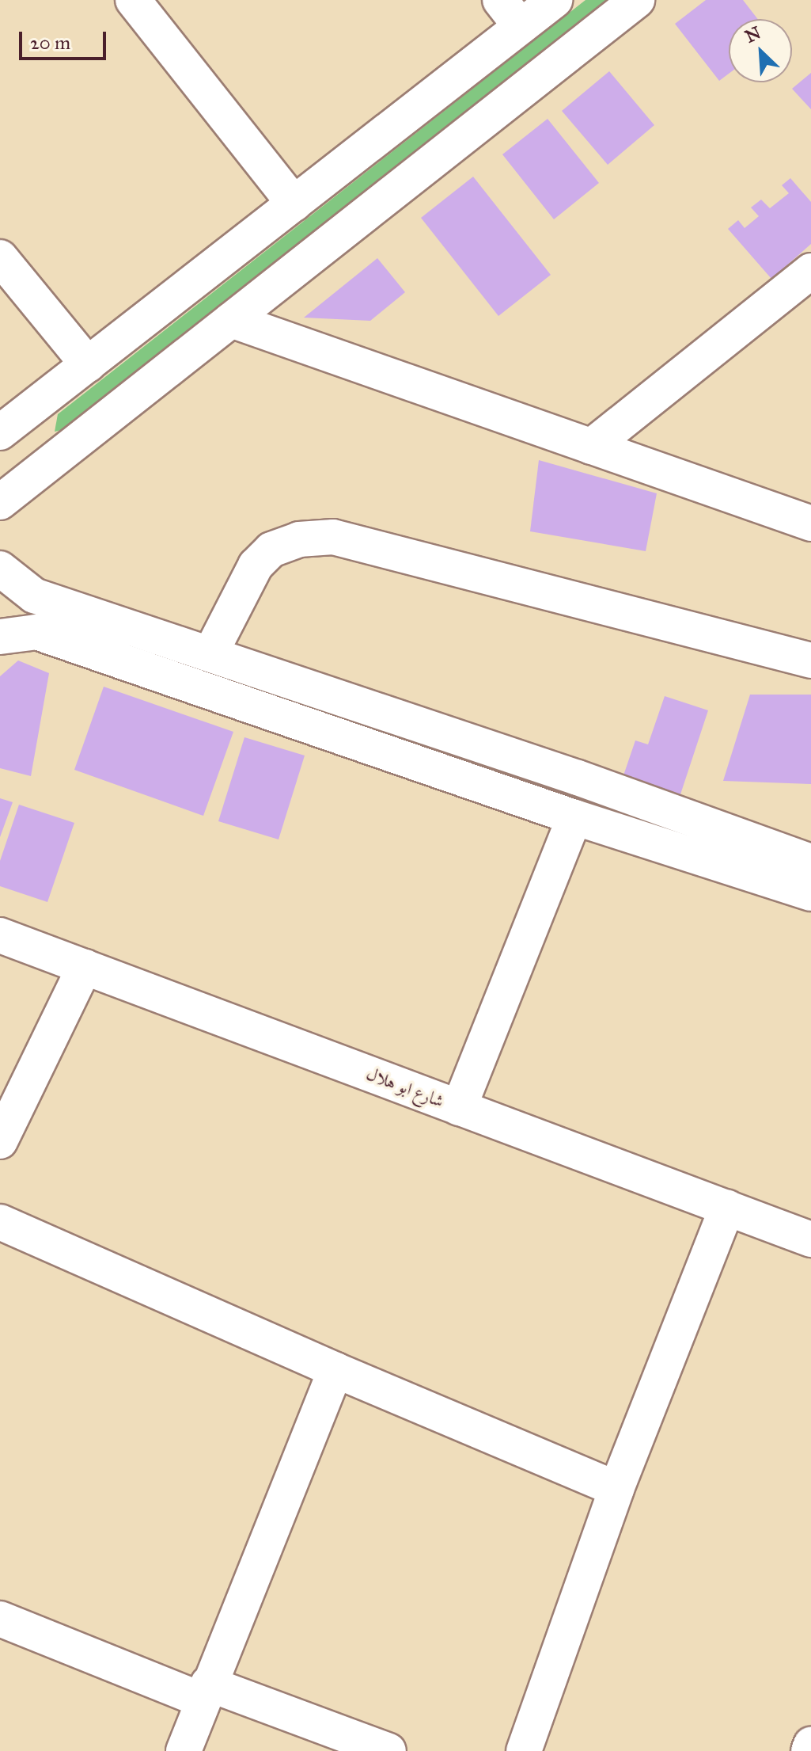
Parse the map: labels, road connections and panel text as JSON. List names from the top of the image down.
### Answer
{
  "streets": {
    "street": ["شارع ابو هلال"]
  },
  "scale_bar": "20 m",
  "north": "top left"
}
